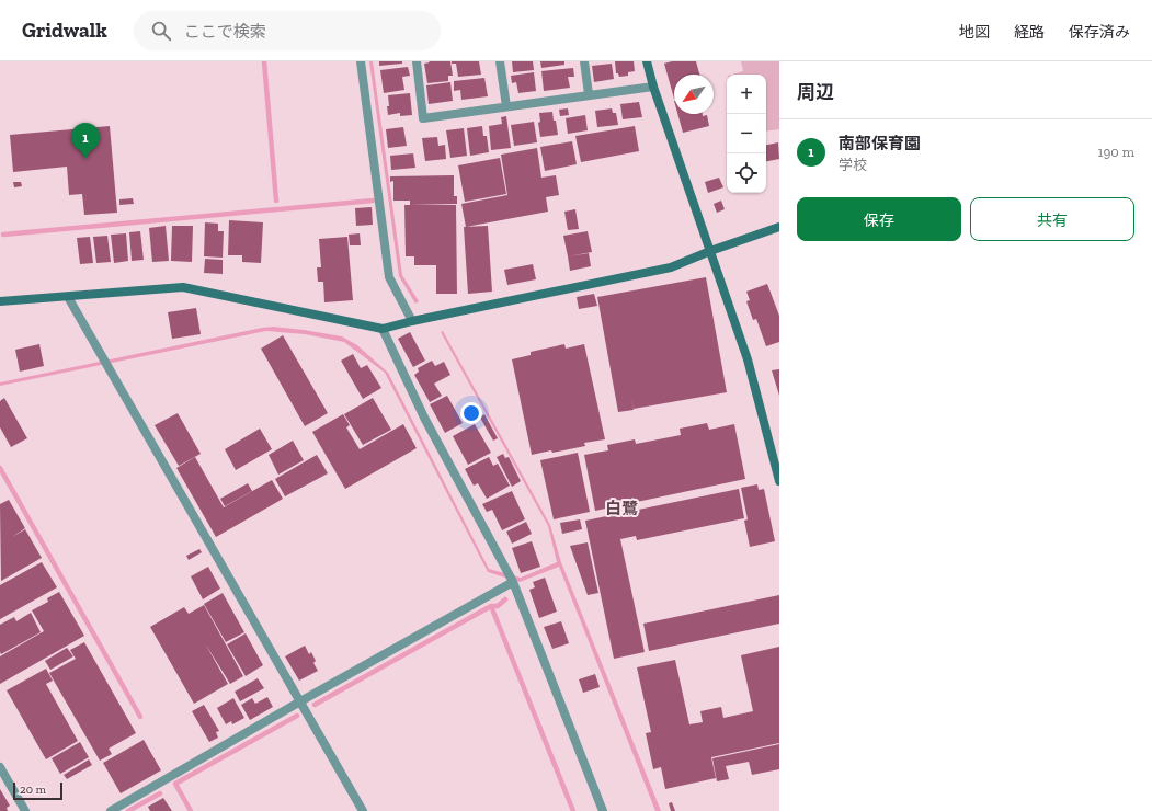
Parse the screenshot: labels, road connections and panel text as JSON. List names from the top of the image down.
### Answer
{
  "districts": ["白鷺"],
  "scale_bar": "20 m",
  "north": "bottom left",
  "page": {
    "header": "Gridwalk",
    "search": "ここで検索",
    "nav": ["地図", "経路", "保存済み"],
    "heading": "周辺",
    "map_buttons": ["+", "−"],
    "list": [
      {
        "mark": "1",
        "name": "南部保育園",
        "note": "学校",
        "value": "190 m"
      }
    ],
    "pins": "1",
    "buttons": ["保存", "共有"],
    "scale": "20 m"
  }
}
